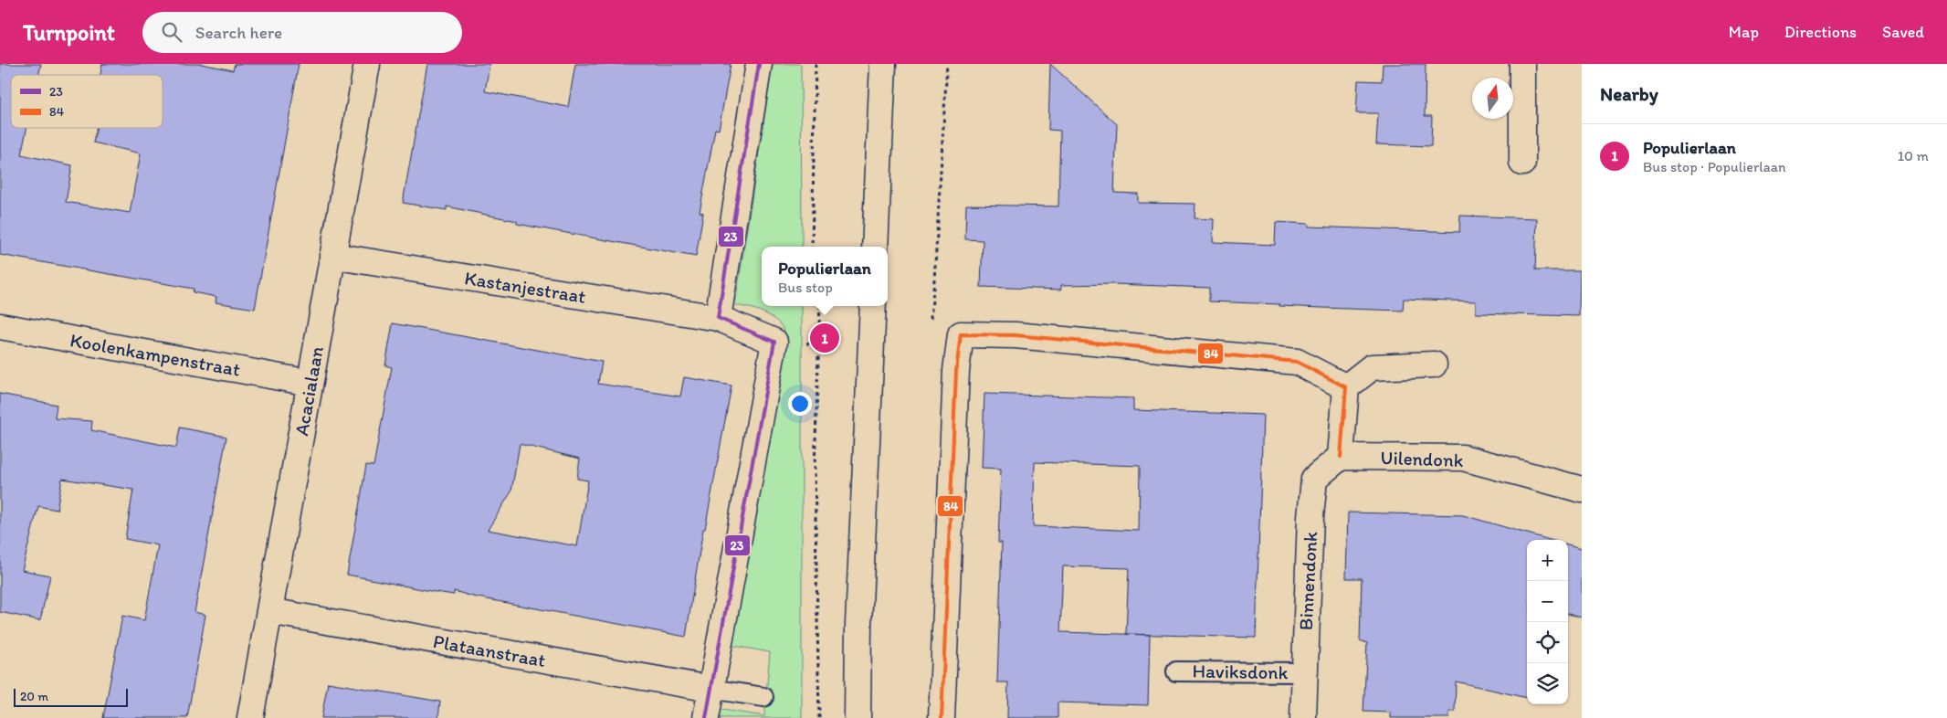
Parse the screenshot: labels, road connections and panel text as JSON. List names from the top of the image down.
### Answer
{
  "streets": {
    "street": [
      "Kastanjestraat",
      "Koolenkampenstraat",
      "Acacialaan",
      "Uilendonk",
      "Binnendonk",
      "Plataanstraat"
    ],
    "lane": ["Haviksdonk"]
  },
  "crossings": [
    ["Kastanjestraat", "Acacialaan"],
    ["Kastanjestraat", "Plataanstraat"],
    ["Koolenkampenstraat", "Acacialaan"],
    ["Acacialaan", "Plataanstraat"],
    ["Uilendonk", "Binnendonk"],
    ["Binnendonk", "Haviksdonk"]
  ],
  "lines": ["transit line 23", "transit line 84"],
  "legend": ["23", "84"],
  "scale_bar": "20 m",
  "north": "top",
  "page": {
    "header": "Turnpoint",
    "search": "Search here",
    "nav": ["Map", "Directions", "Saved"],
    "heading": "Nearby",
    "list": [
      {
        "mark": "1",
        "name": "Populierlaan",
        "note": "Bus stop · Populierlaan",
        "value": "10 m"
      }
    ],
    "popup": ["Populierlaan", "Bus stop"],
    "pins": "1",
    "map_buttons": ["+", "−"],
    "scale": "20 m"
  }
}
